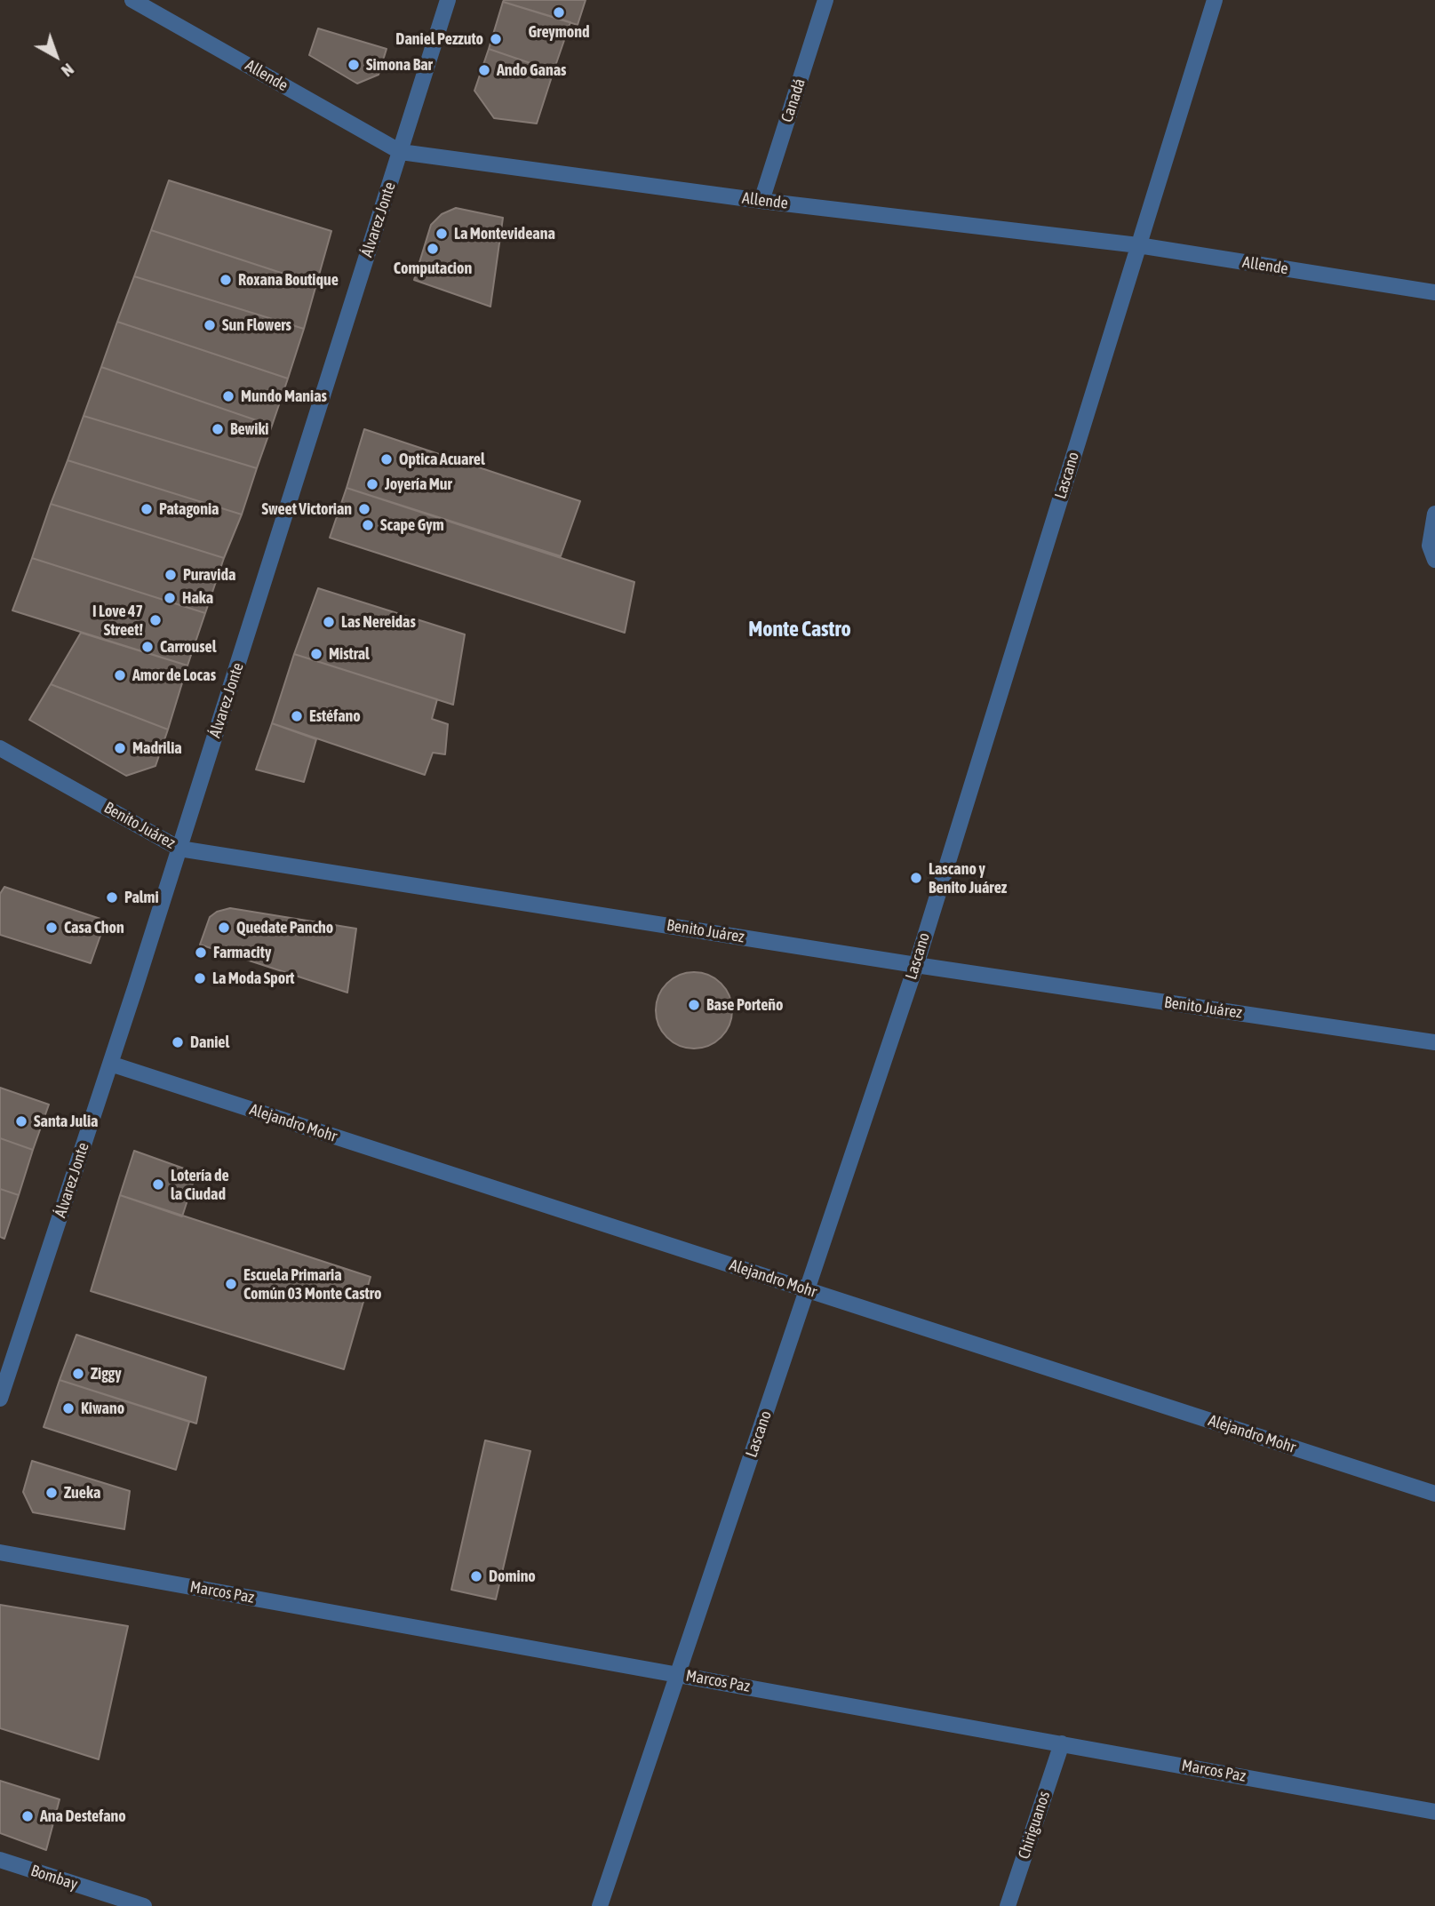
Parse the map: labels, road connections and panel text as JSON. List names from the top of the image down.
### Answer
{
  "streets": {
    "street": [
      "Allende",
      "Canadá",
      "Álvarez Jonte",
      "Lascano",
      "Benito Juárez",
      "Alejandro Mohr",
      "Marcos Paz",
      "Chiriguanos",
      "Bombay"
    ]
  },
  "crossings": [
    ["Allende", "Canadá"],
    ["Allende", "Álvarez Jonte"],
    ["Allende", "Lascano"],
    ["Álvarez Jonte", "Benito Juárez"],
    ["Álvarez Jonte", "Alejandro Mohr"],
    ["Lascano", "Benito Juárez"],
    ["Lascano", "Alejandro Mohr"],
    ["Lascano", "Marcos Paz"],
    ["Marcos Paz", "Chiriguanos"]
  ],
  "districts": ["Monte Castro"],
  "places": [
    "Greymond",
    "Daniel Pezzuto",
    "Simona Bar",
    "Ando Ganas",
    "La Montevideana",
    "Computacion",
    "Roxana Boutique",
    "Sun Flowers",
    "Mundo Manias",
    "Bewiki",
    "Optica Acuarel",
    "Joyería Mur",
    "Patagonia",
    "Sweet Victorian",
    "Scape Gym",
    "Puravida",
    "Haka",
    "I Love 47 Street!",
    "Las Nereidas",
    "Carrousel",
    "Mistral",
    "Amor de Locas",
    "Estéfano",
    "Madrilia",
    "Lascano y Benito Juárez",
    "Palmi",
    "Casa Chon",
    "Quedate Pancho",
    "Farmacity",
    "La Moda Sport",
    "Base Porteño",
    "Daniel",
    "Santa Julia",
    "Lotería de la Ciudad",
    "Escuela Primaria Común 03 Monte Castro",
    "Ziggy",
    "Kiwano",
    "Zueka",
    "Domino",
    "Ana Destefano"
  ],
  "north": "bottom right"
}
